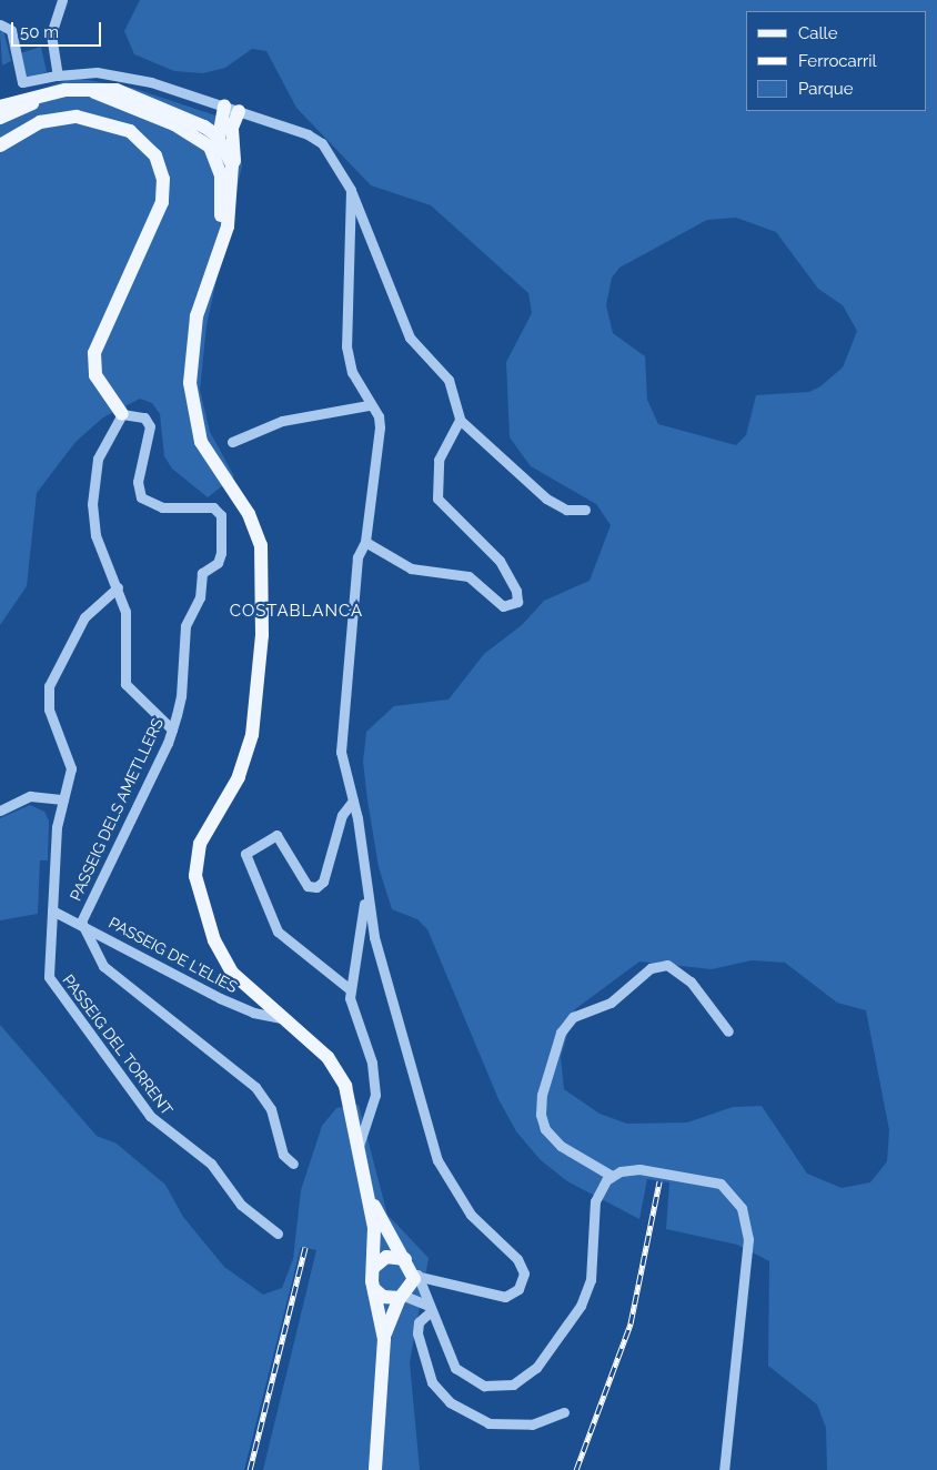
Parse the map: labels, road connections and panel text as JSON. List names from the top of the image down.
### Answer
{
  "streets": {
    "street": ["PASSEIG DELS AMETLLERS", "PASSEIG DE L'ELIES", "PASSEIG DEL TORRENT"]
  },
  "crossings": [
    ["PASSEIG DELS AMETLLERS", "PASSEIG DE L'ELIES"],
    ["PASSEIG DE L'ELIES", "PASSEIG DEL TORRENT"]
  ],
  "districts": ["COSTABLANCA"],
  "legend": ["Calle", "Ferrocarril", "Parque"],
  "scale_bar": "50 m"
}
